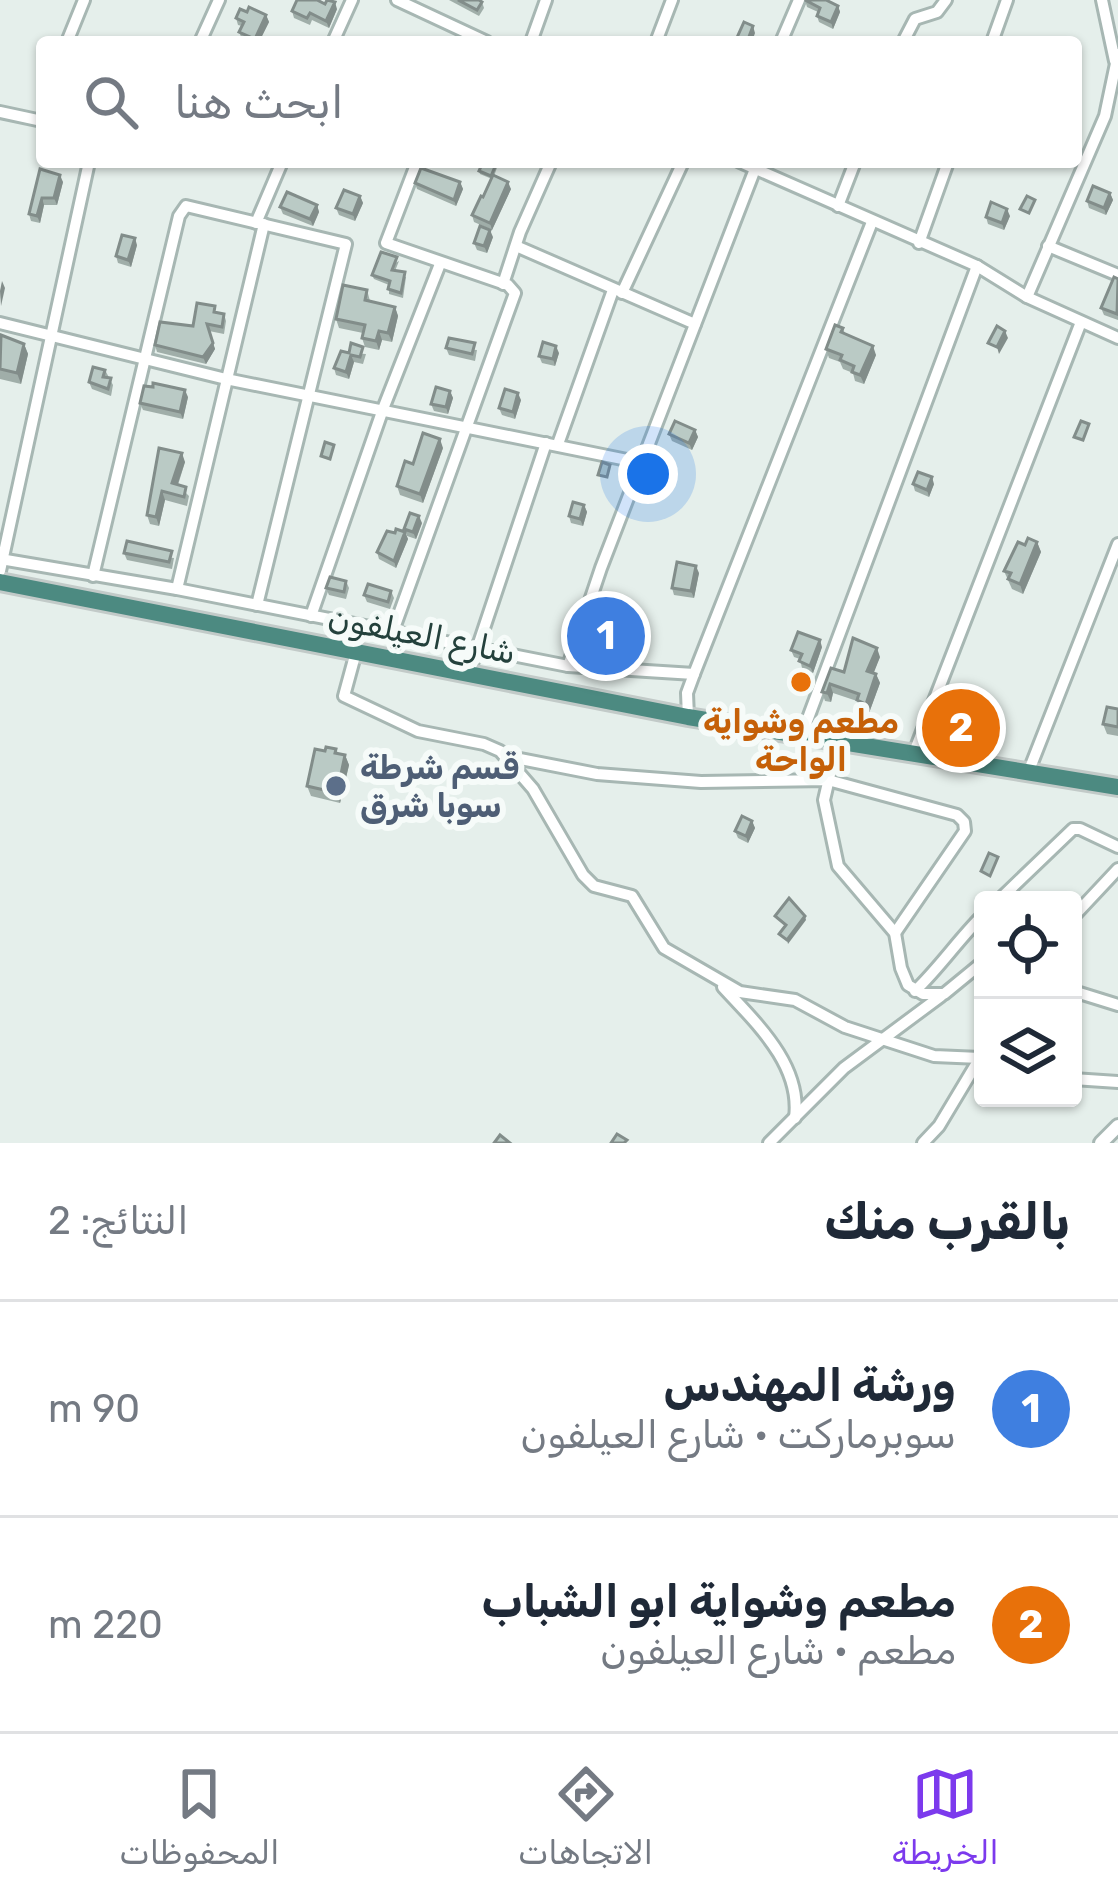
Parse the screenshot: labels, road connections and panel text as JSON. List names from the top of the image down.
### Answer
{
  "streets": {
    "highway": ["شارع العيلفون"]
  },
  "places": ["مطعم وشواية الواحة", "قسم شرطة سوبا شرق"],
  "page": {
    "search": "ابحث هنا",
    "pins": ["1", "2"],
    "heading": ["بالقرب منك", "النتائج: 2"],
    "list": [
      {
        "mark": "1",
        "name": "ورشة المهندس",
        "note": "سوبرماركت · شارع العيلفون",
        "value": "90 m"
      },
      {
        "mark": "2",
        "name": "مطعم وشواية ابو الشباب",
        "note": "مطعم · شارع العيلفون",
        "value": "220 m"
      }
    ],
    "nav": ["الخريطة", "الاتجاهات", "المحفوظات"]
  }
}
